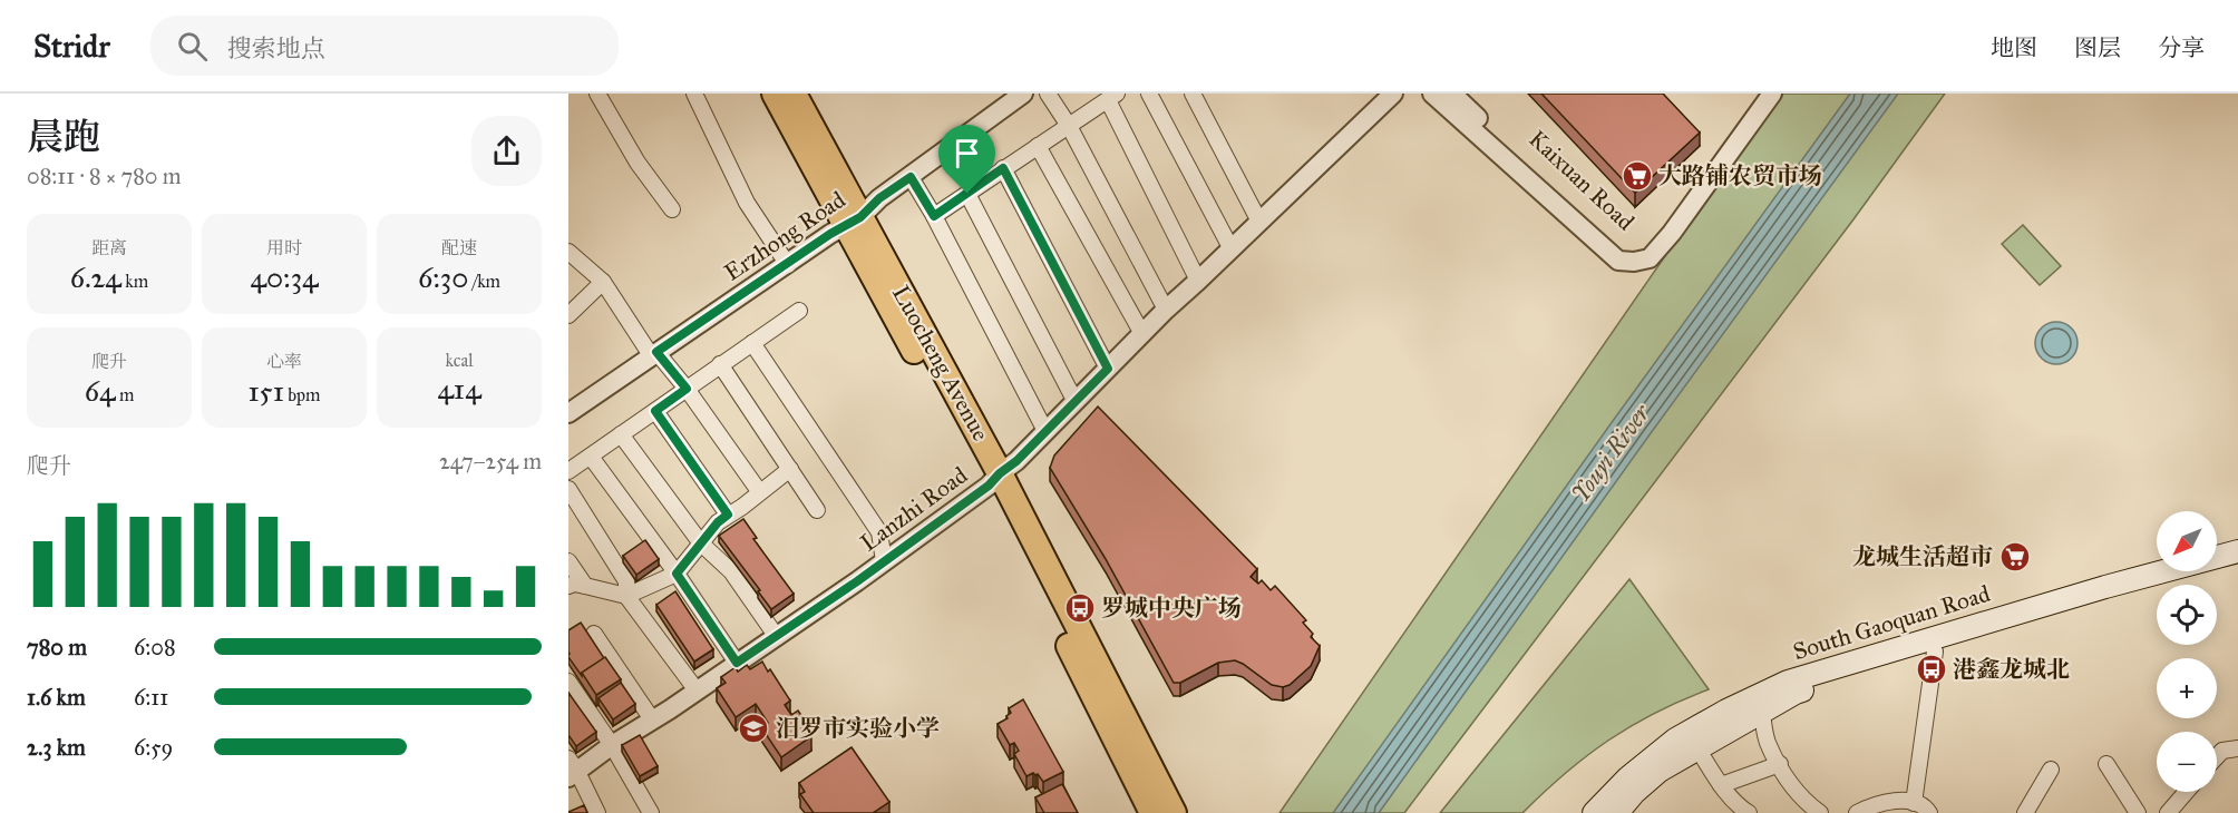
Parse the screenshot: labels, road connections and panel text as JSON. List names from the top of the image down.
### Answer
{
  "streets": {
    "highway": ["Luocheng Avenue"],
    "main road": ["South Gaoquan Road"],
    "street": ["Kaixuan Road", "Erzhong Road", "Lanzhi Road"]
  },
  "crossings": [
    ["Erzhong Road", "Luocheng Avenue"],
    ["Luocheng Avenue", "Lanzhi Road"]
  ],
  "water": ["Youyi River"],
  "places": {
    "supermarket": ["大路铺农贸市场", "龙城生活超市"],
    "bus stop": ["罗城中央广场", "港鑫龙城北"],
    "school or university": ["汨罗市实验小学"]
  },
  "north": "bottom left",
  "page": {
    "header": "Stridr",
    "search": "搜索地点",
    "nav": ["地图", "图层", "分享"],
    "heading": ["晨跑", "08:11 · 8 × 780 m"],
    "stats": [
      ["距离", "6.24 km"],
      ["用时", "40:34"],
      ["配速", "6:30 /km"],
      ["爬升", "64 m"],
      ["心率", "151 bpm"],
      ["kcal", "414"]
    ],
    "chart": ["爬升", "247–254 m"],
    "map_buttons": ["+", "−"],
    "list": [
      {
        "name": "780 m",
        "note": "6:08"
      },
      {
        "name": "1.6 km",
        "note": "6:11"
      },
      {
        "name": "2.3 km",
        "note": "6:59"
      }
    ]
  }
}
